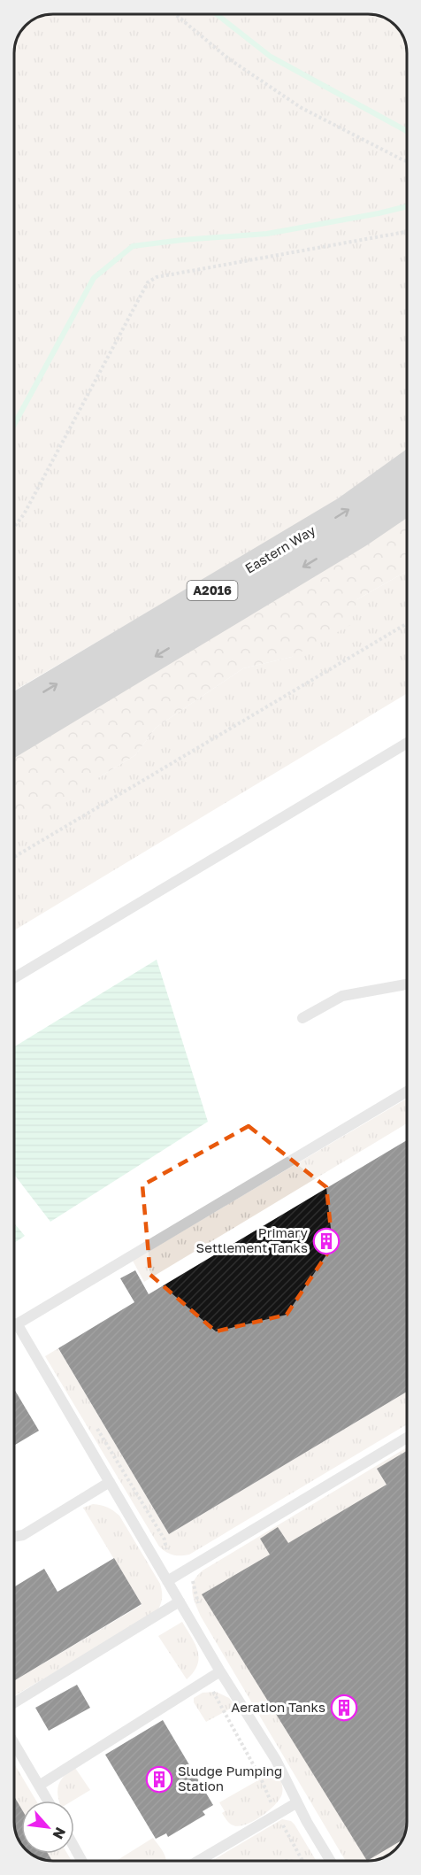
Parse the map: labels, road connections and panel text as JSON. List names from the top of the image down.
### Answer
{
  "streets": {
    "main road": ["Eastern Way", "A2016"]
  },
  "places": {
    "building": ["Primary Settlement Tanks", "Aeration Tanks", "Sludge Pumping Station"]
  },
  "north": "bottom right"
}
